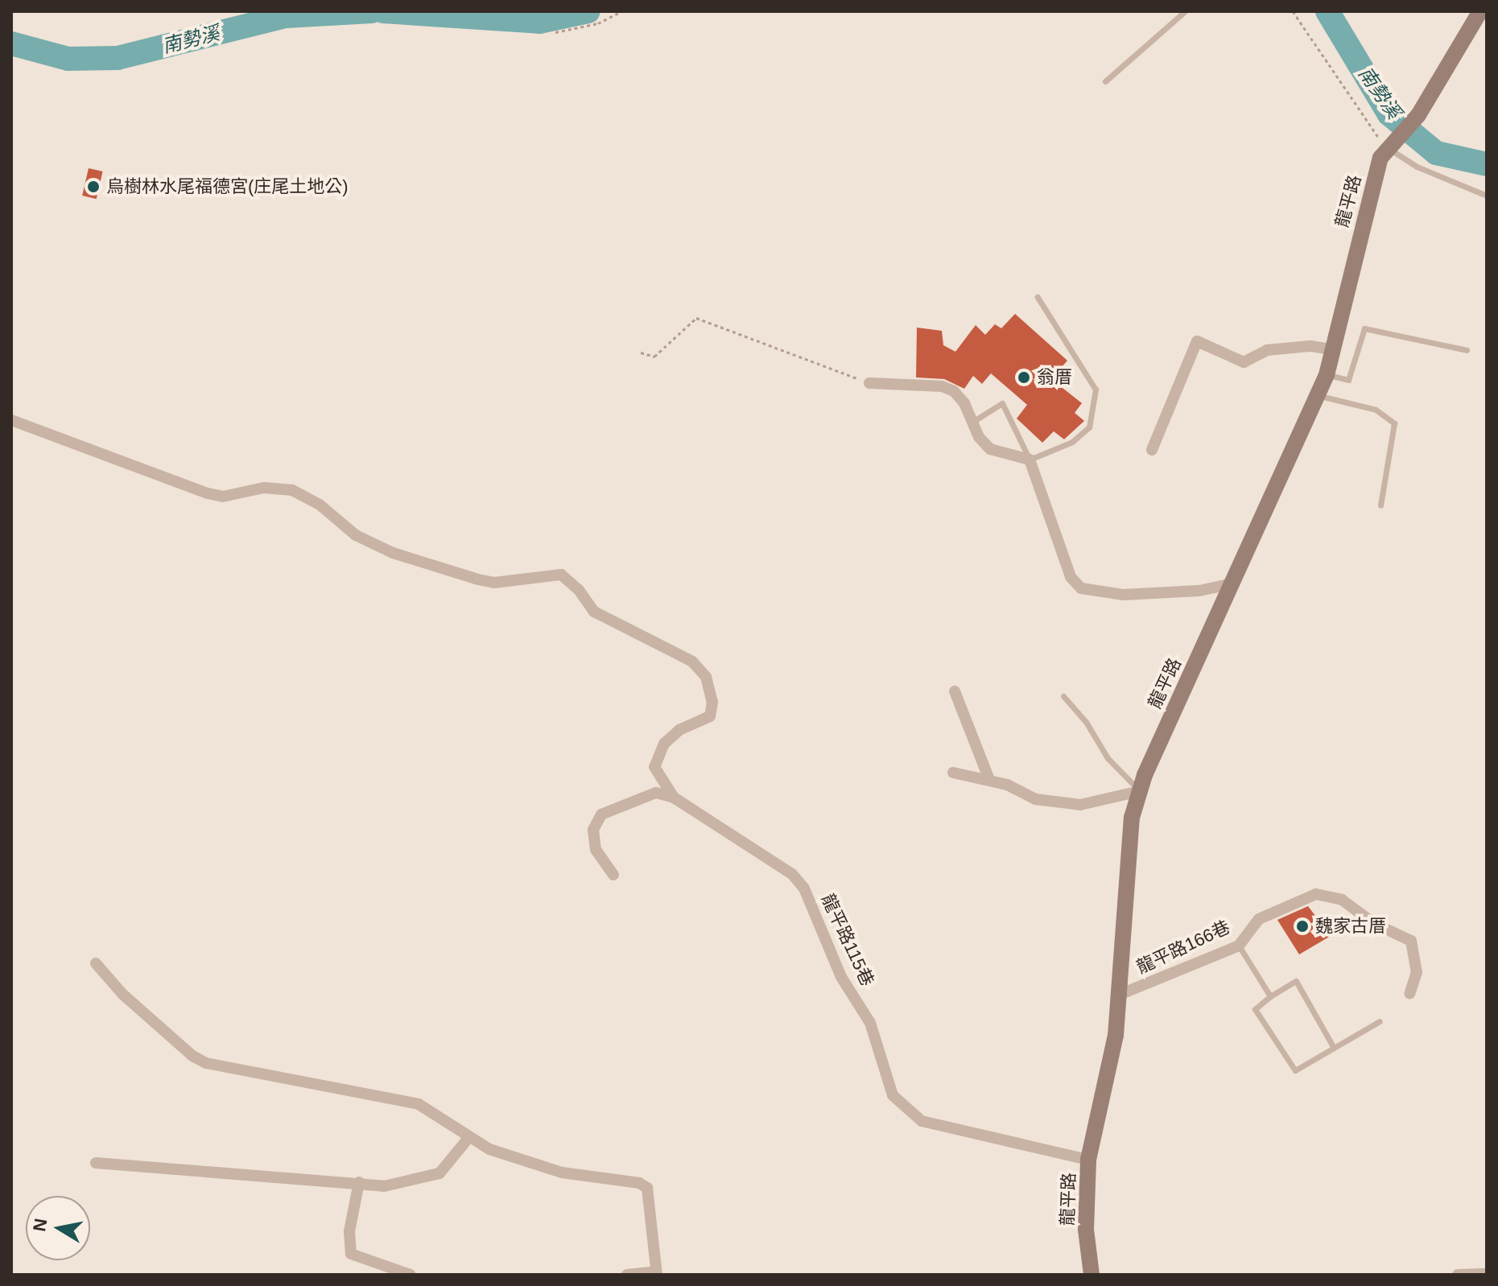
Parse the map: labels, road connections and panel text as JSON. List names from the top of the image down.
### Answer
{
  "streets": {
    "street": ["龍平路", "龍平路115巷", "龍平路166巷"]
  },
  "crossings": [
    ["龍平路", "龍平路115巷"],
    ["龍平路", "龍平路166巷"]
  ],
  "water": ["南勢溪"],
  "places": ["烏樹林水尾福德宮(庄尾土地公)", "翁厝", "魏家古厝"],
  "north": "left"
}
